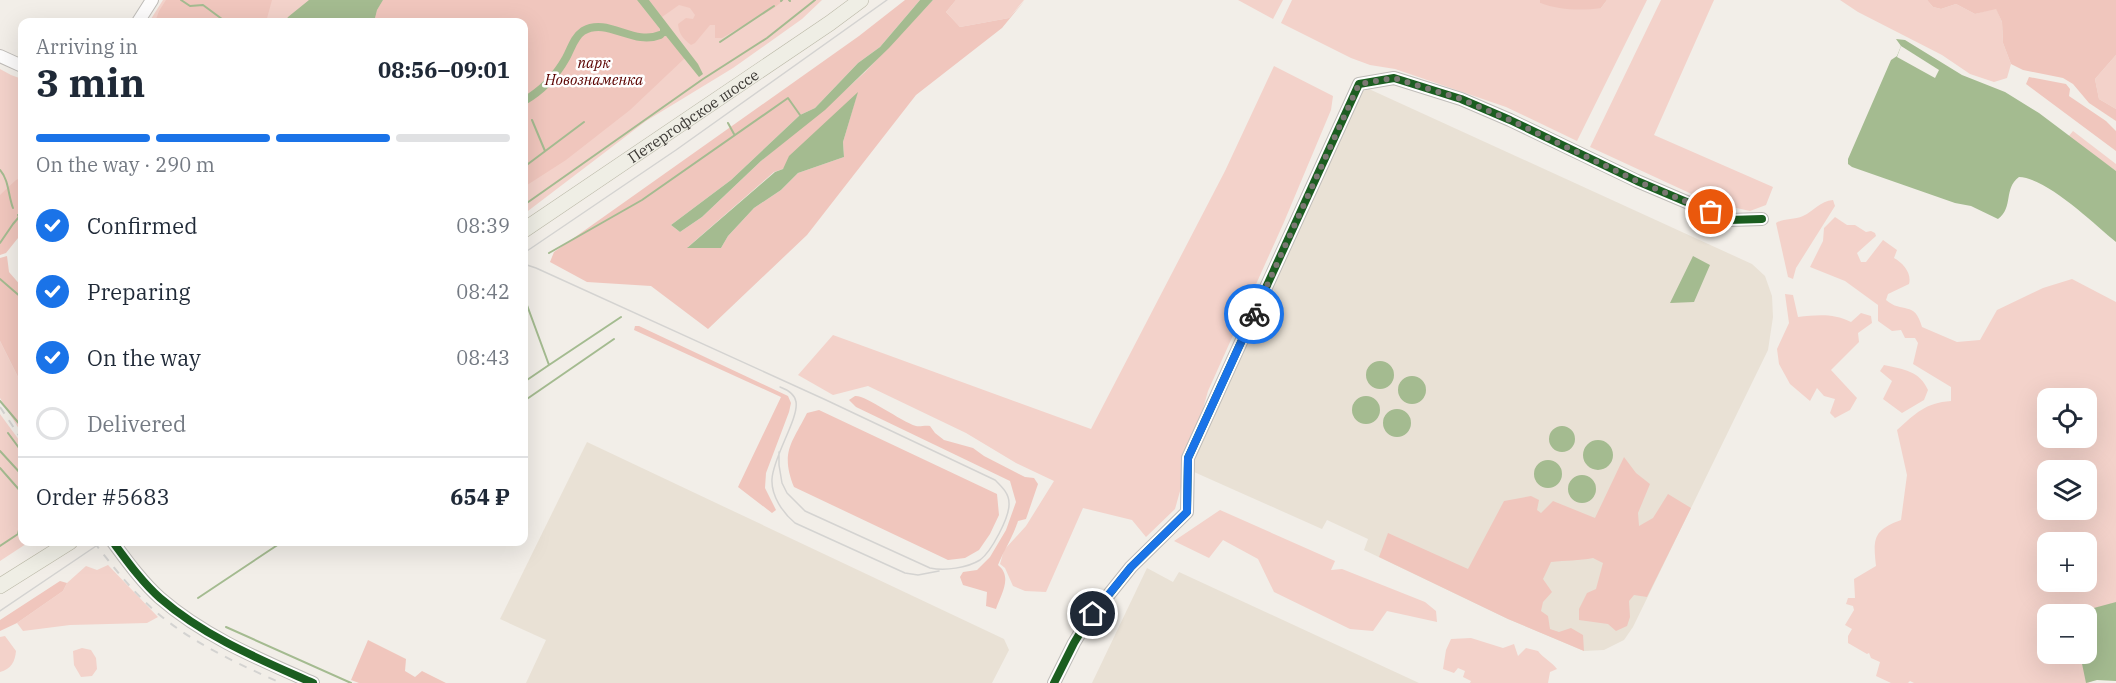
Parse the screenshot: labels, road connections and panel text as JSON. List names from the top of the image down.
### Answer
{
  "streets": {
    "main road": ["Петергофское шоссе"]
  },
  "parks": ["парк Новознаменка"],
  "page": {
    "heading": ["3 min", "Arriving in", "08:56–09:01"],
    "panel": ["Order #5683", "654 ₽"],
    "bar": "On the way · 290 m",
    "list": [
      ["Confirmed", "08:39"],
      ["Preparing", "08:42"],
      ["On the way", "08:43"],
      "Delivered"
    ],
    "map_buttons": ["+", "−"]
  }
}
